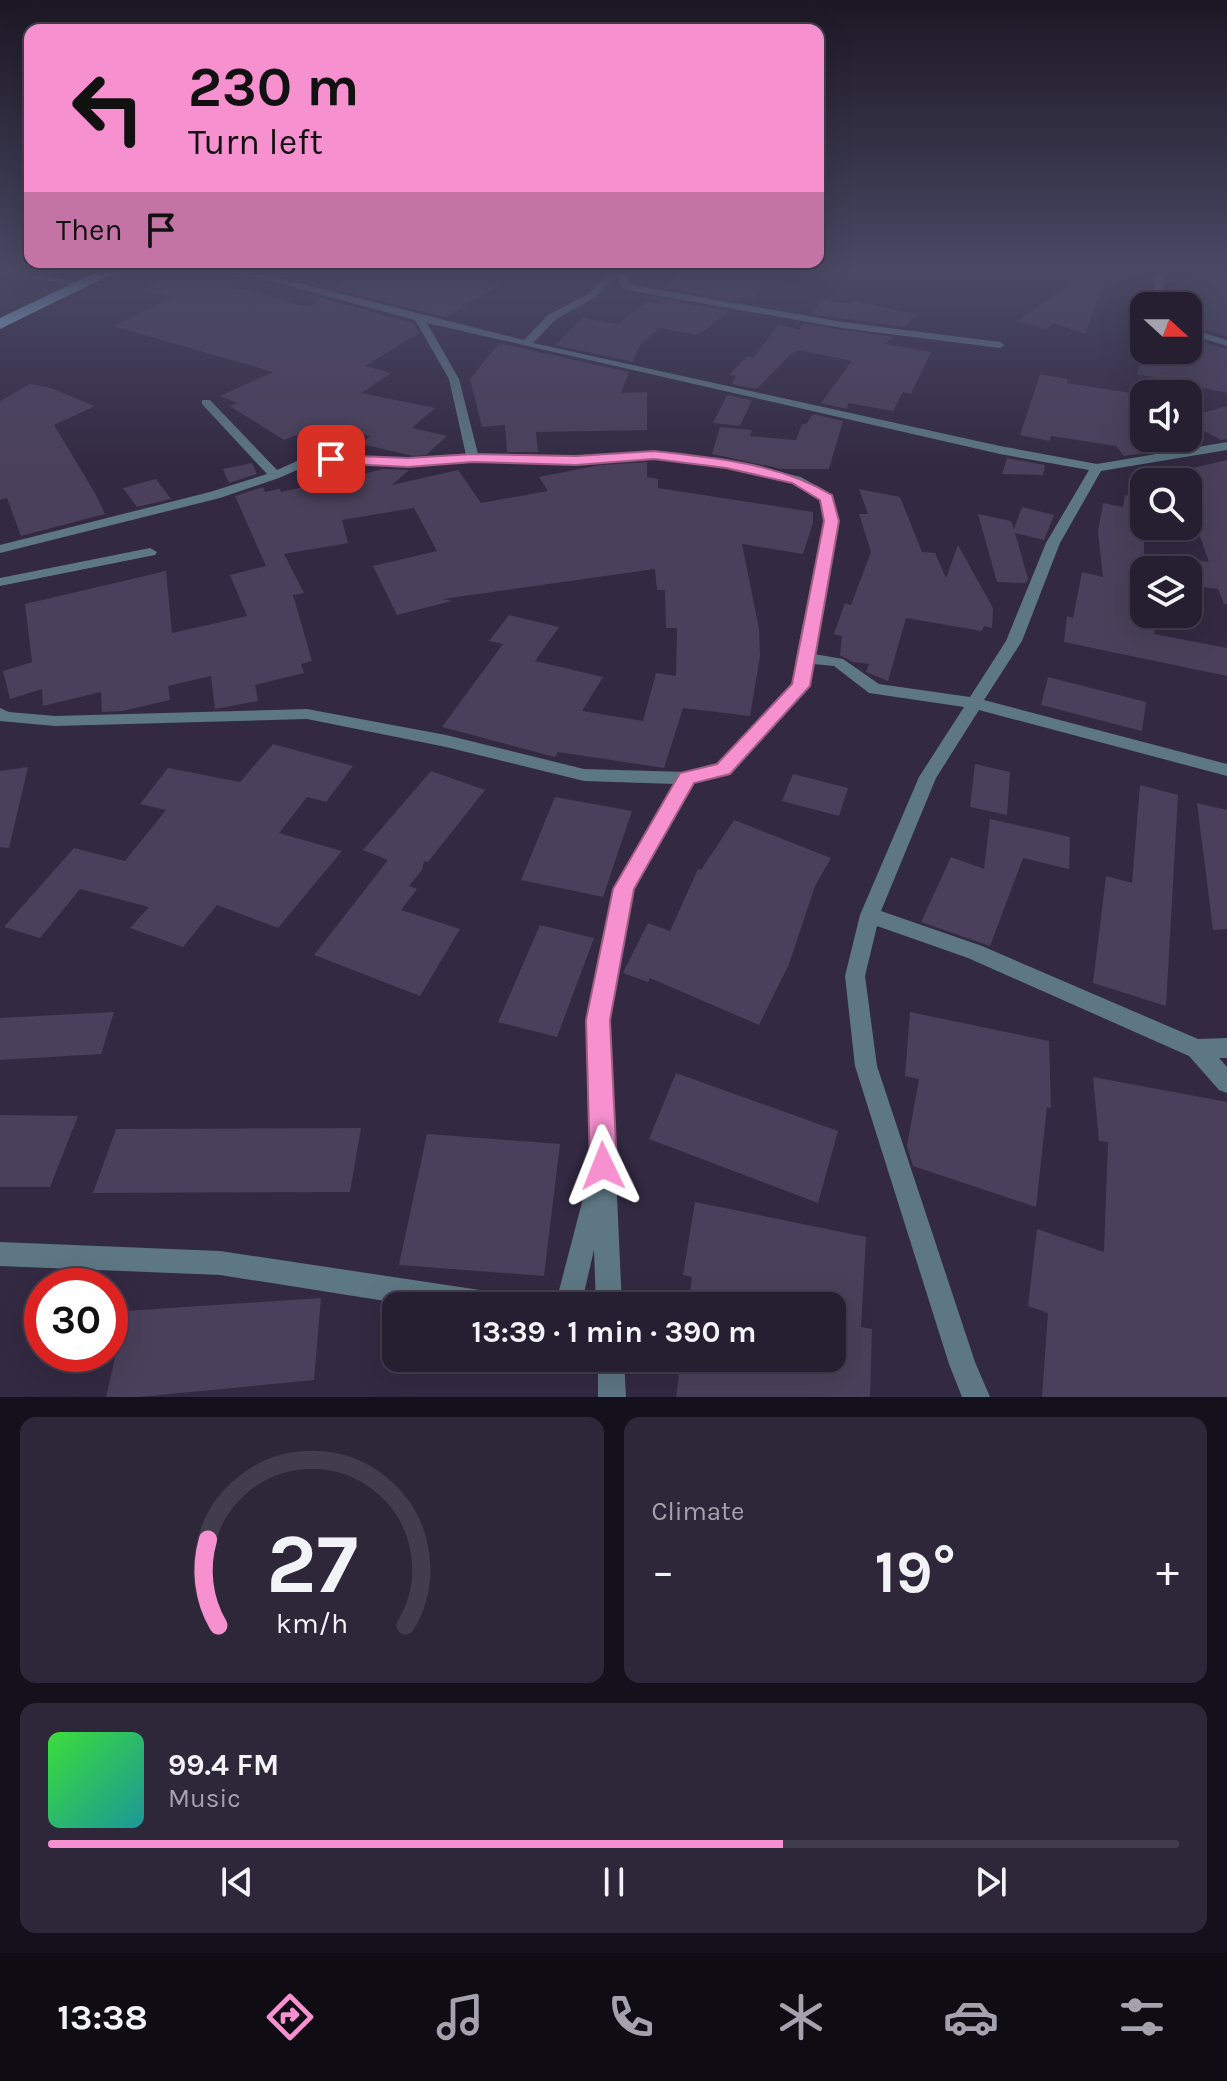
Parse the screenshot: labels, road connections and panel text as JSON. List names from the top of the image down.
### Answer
{
  "north": "right",
  "page": {
    "turn": ["230 m", "Turn left"],
    "then": "Then",
    "limit": "30",
    "trip": "13:39 · 1 min · 390 m",
    "tile": "Climate",
    "heat": ["−", "19°", "+"],
    "song": ["99.4 FM", "Music"],
    "tabs": "13:38",
    "gauge": ["27", "km/h"]
  }
}
